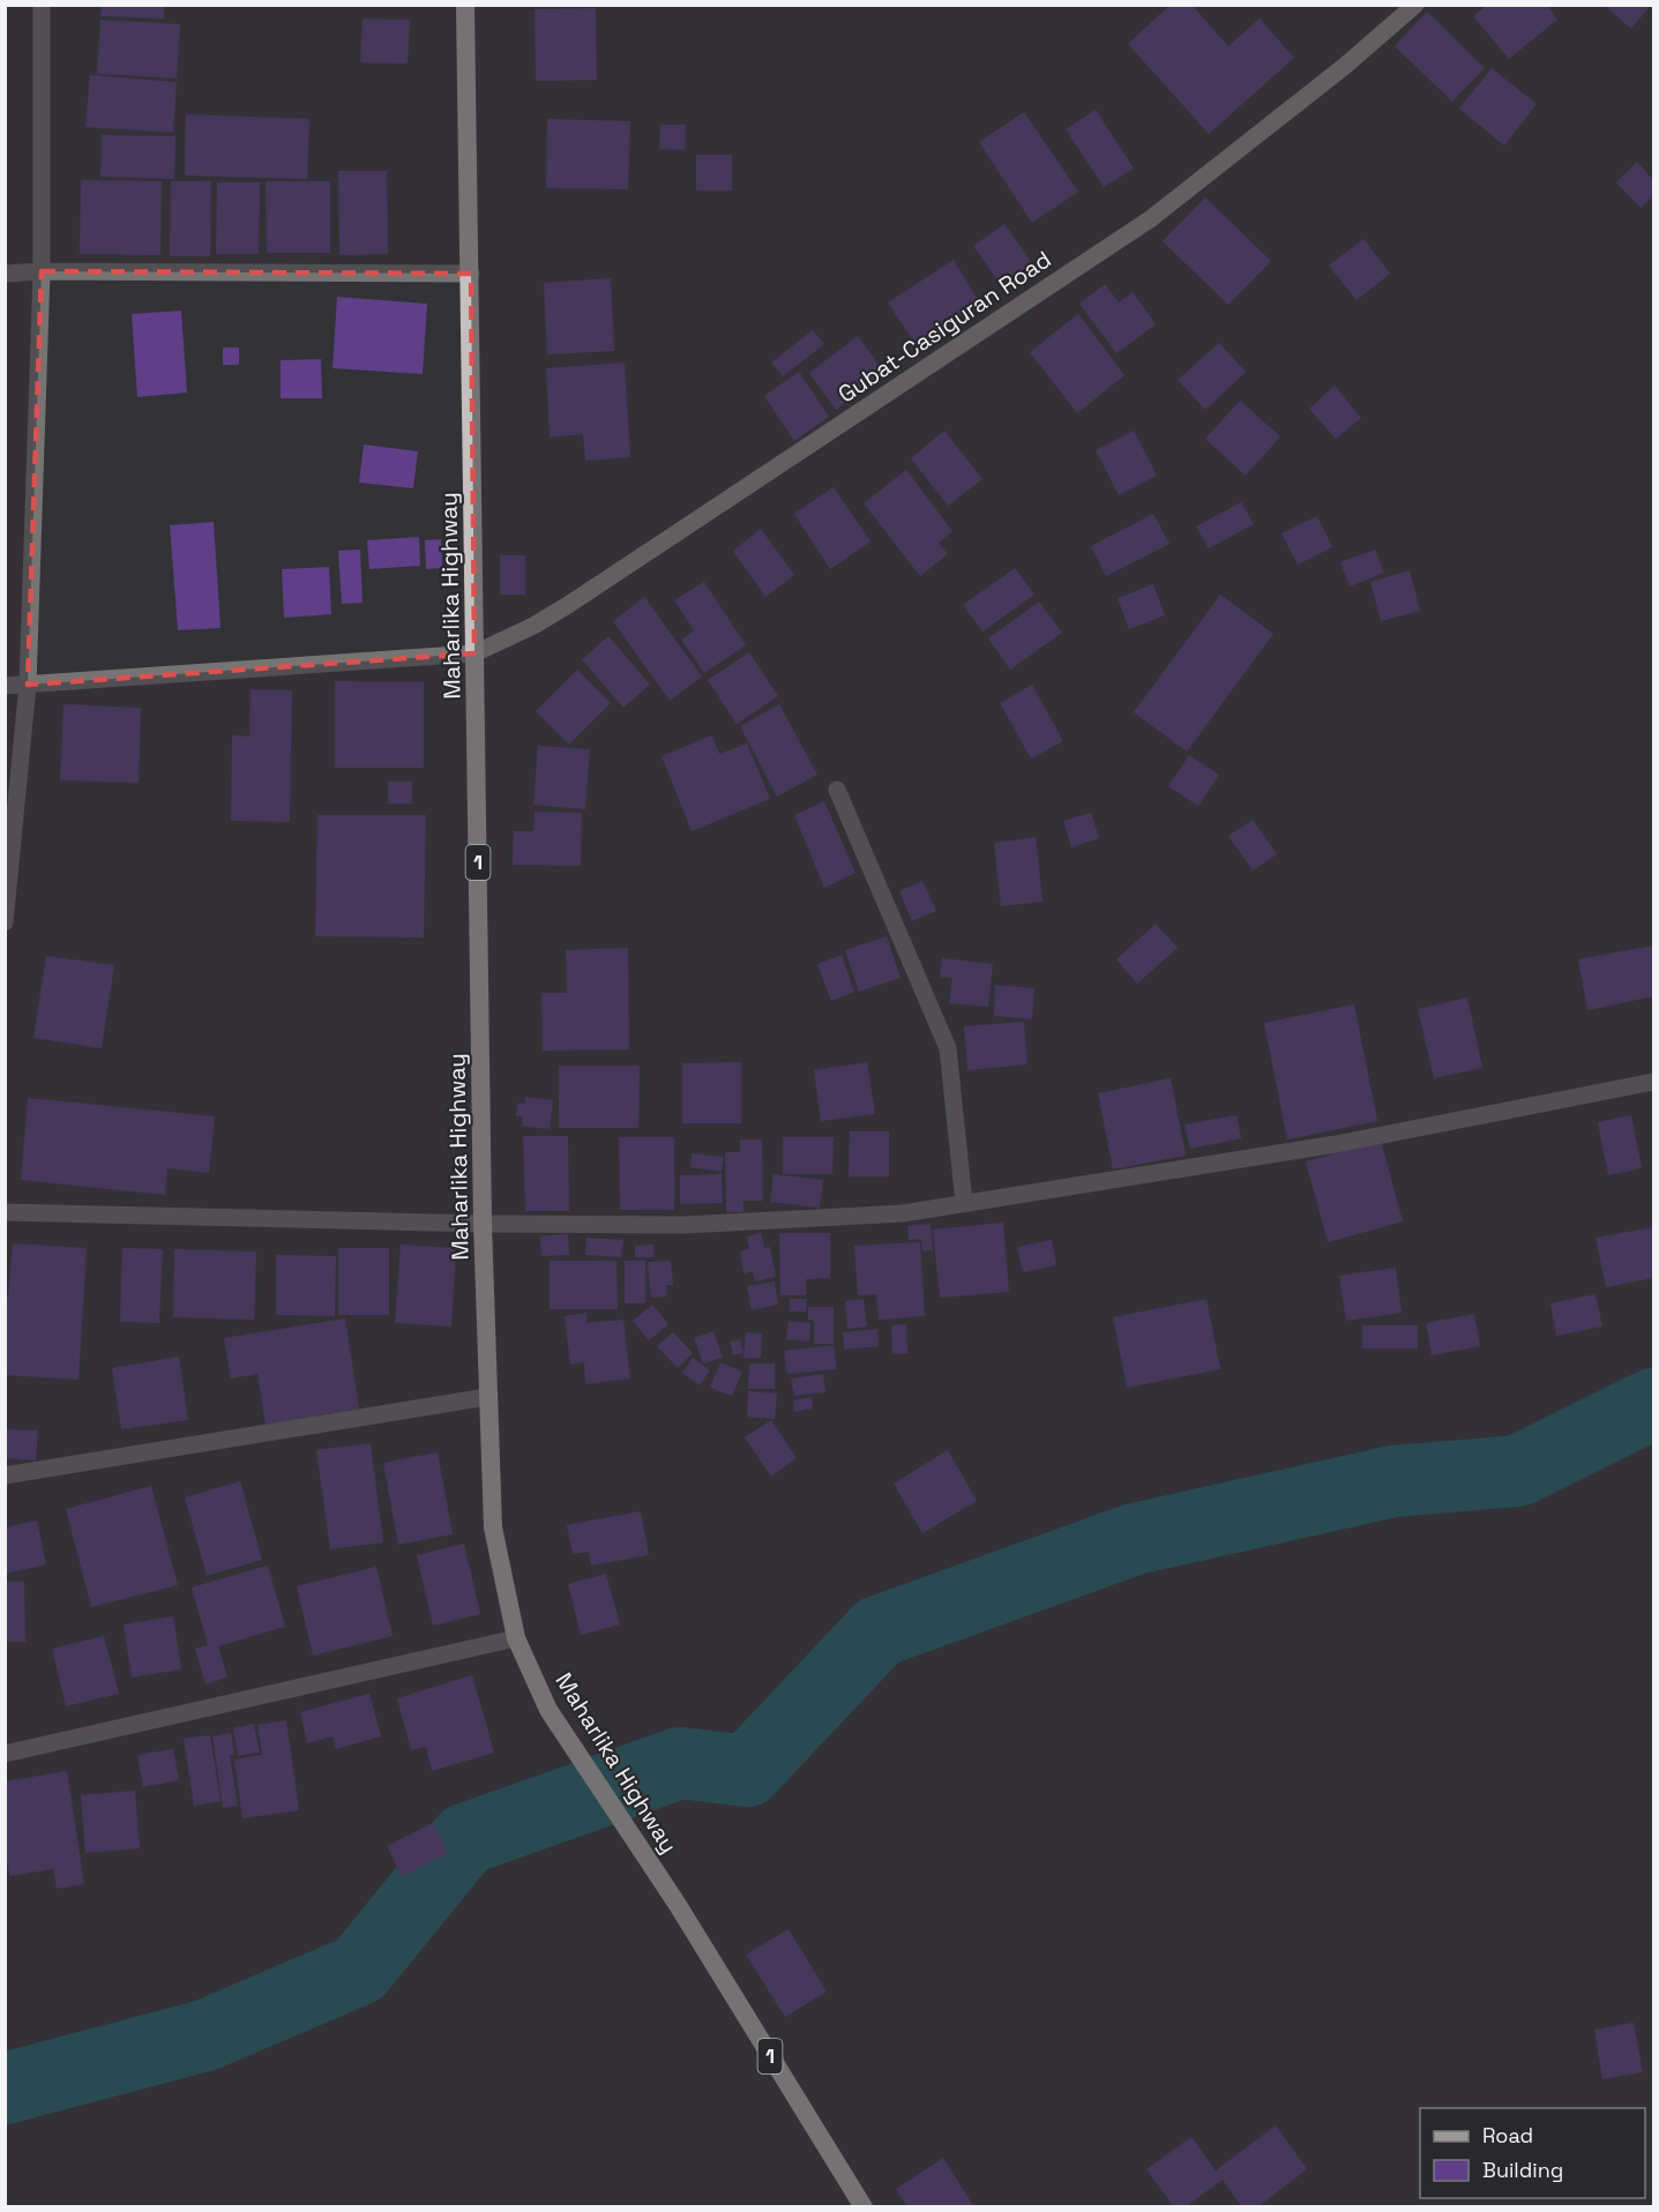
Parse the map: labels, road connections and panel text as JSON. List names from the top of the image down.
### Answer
{
  "streets": {
    "highway": ["Maharlika Highway", "1"],
    "main road": ["Gubat-Casiguran Road"]
  },
  "crossings": [
    ["Gubat-Casiguran Road", "Maharlika Highway"]
  ],
  "legend": ["Road", "Building"]
}
